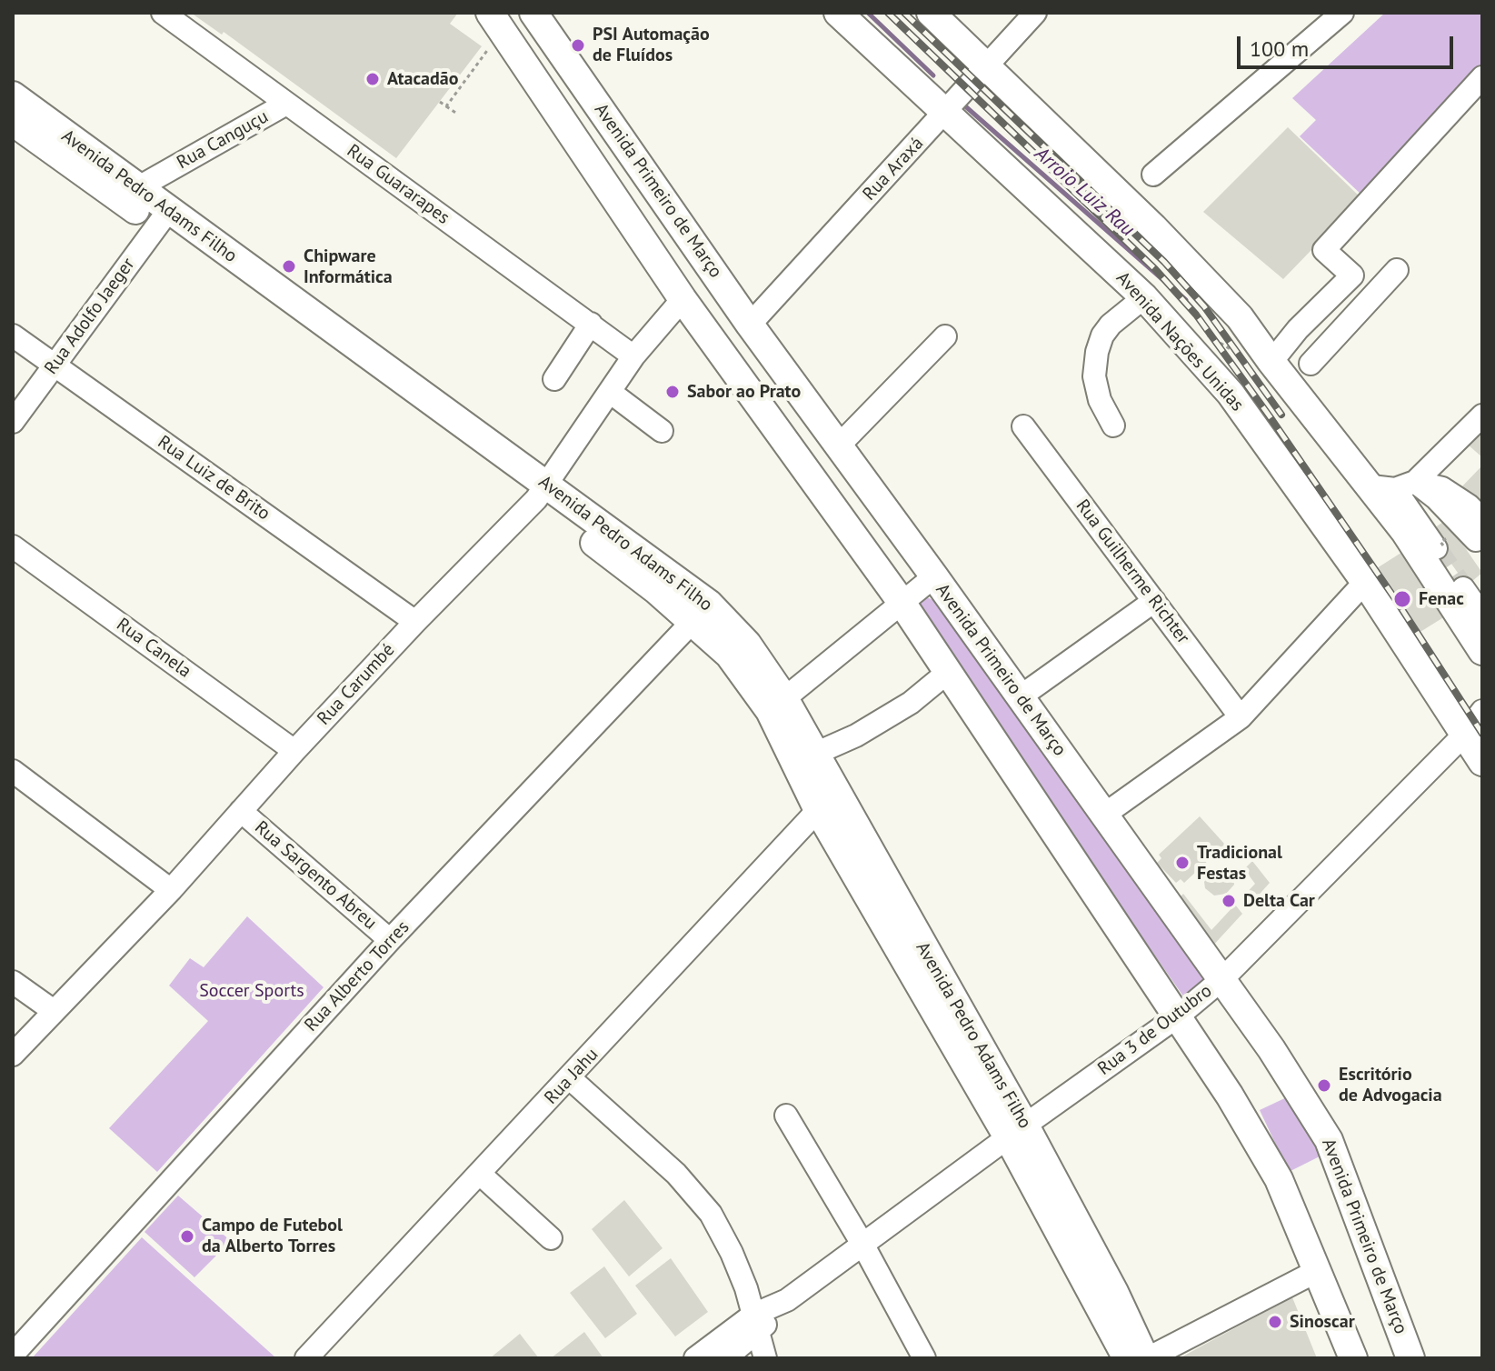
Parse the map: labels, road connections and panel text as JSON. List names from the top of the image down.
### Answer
{
  "streets": {
    "main road": ["Avenida Primeiro de Março", "Avenida Pedro Adams Filho", "Avenida Nações Unidas"],
    "street": [
      "Rua Canguçu",
      "Rua Araxá",
      "Rua Guararapes",
      "Rua Adolfo Jaeger",
      "Rua Luiz de Brito",
      "Rua Guilherme Richter",
      "Rua Canela",
      "Rua Carumbé",
      "Rua Sargento Abreu",
      "Rua Alberto Torres",
      "Rua 3 de Outubro",
      "Rua Jahu"
    ]
  },
  "crossings": [
    ["Rua Canguçu", "Rua Guararapes"],
    ["Rua Canguçu", "Avenida Pedro Adams Filho"],
    ["Rua Araxá", "Avenida Primeiro de Março"],
    ["Rua Araxá", "Avenida Nações Unidas"],
    ["Rua Guararapes", "Rua Carumbé"],
    ["Avenida Primeiro de Março", "Rua Carumbé"],
    ["Avenida Primeiro de Março", "Rua 3 de Outubro"],
    ["Avenida Pedro Adams Filho", "Rua Adolfo Jaeger"],
    ["Avenida Pedro Adams Filho", "Rua Carumbé"],
    ["Avenida Pedro Adams Filho", "Rua Alberto Torres"],
    ["Avenida Pedro Adams Filho", "Rua 3 de Outubro"],
    ["Avenida Pedro Adams Filho", "Rua Jahu"],
    ["Rua Adolfo Jaeger", "Rua Luiz de Brito"],
    ["Avenida Nações Unidas", "Rua 3 de Outubro"],
    ["Rua Luiz de Brito", "Rua Carumbé"],
    ["Rua Canela", "Rua Carumbé"],
    ["Rua Carumbé", "Rua Sargento Abreu"],
    ["Rua Sargento Abreu", "Rua Alberto Torres"]
  ],
  "water": ["Arroio Luiz Rau"],
  "parks": ["Soccer Sports"],
  "places": [
    "PSI Automação de Fluídos",
    "Atacadão",
    "Chipware Informática",
    "Sabor ao Prato",
    "Fenac",
    "Tradicional Festas",
    "Delta Car",
    "Escritório de Advogacia",
    "Campo de Futebol da Alberto Torres",
    "Sinoscar"
  ],
  "scale_bar": "100 m"
}
